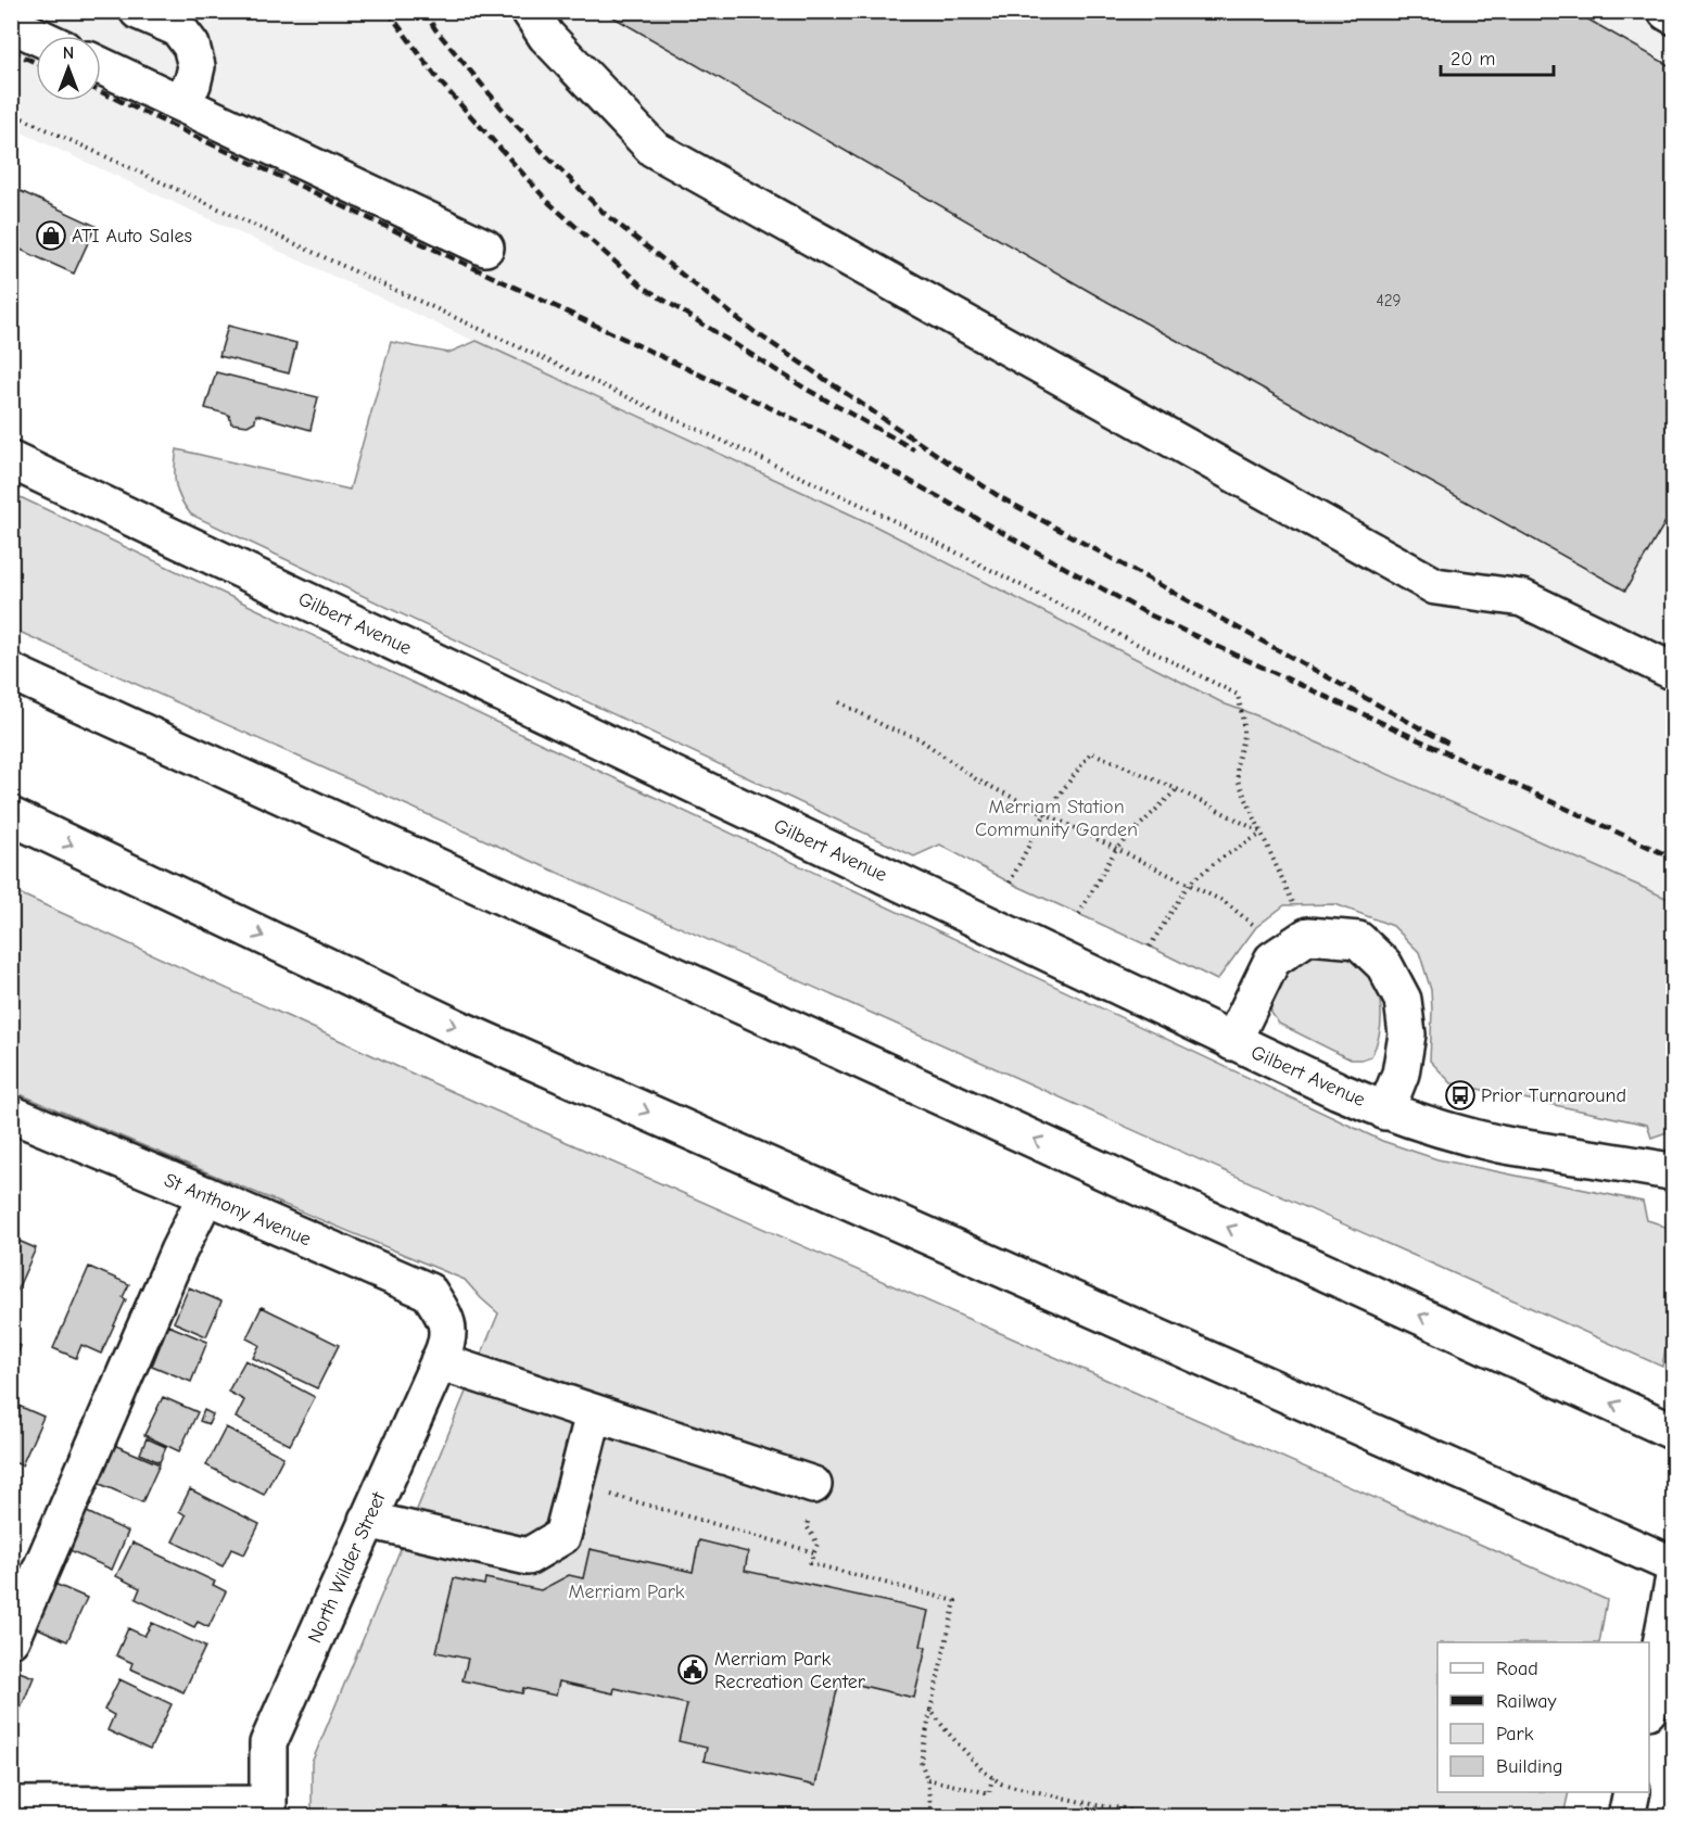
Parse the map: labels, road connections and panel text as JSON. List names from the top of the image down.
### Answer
{
  "streets": {
    "main road": ["Gilbert Avenue", "St Anthony Avenue", "North Wilder Street"]
  },
  "crossings": [
    ["St Anthony Avenue", "North Wilder Street"]
  ],
  "parks": ["Merriam Station Community Garden", "Merriam Park"],
  "places": {
    "shop": ["ATI Auto Sales"],
    "bus stop": ["Prior Turnaround"],
    "public building": ["Merriam Park Recreation Center"]
  },
  "house_numbers": ["429"],
  "legend": [
    "Road",
    "Railway",
    "Park",
    "Building"
  ],
  "scale_bar": "20 m",
  "north": "top"
}
